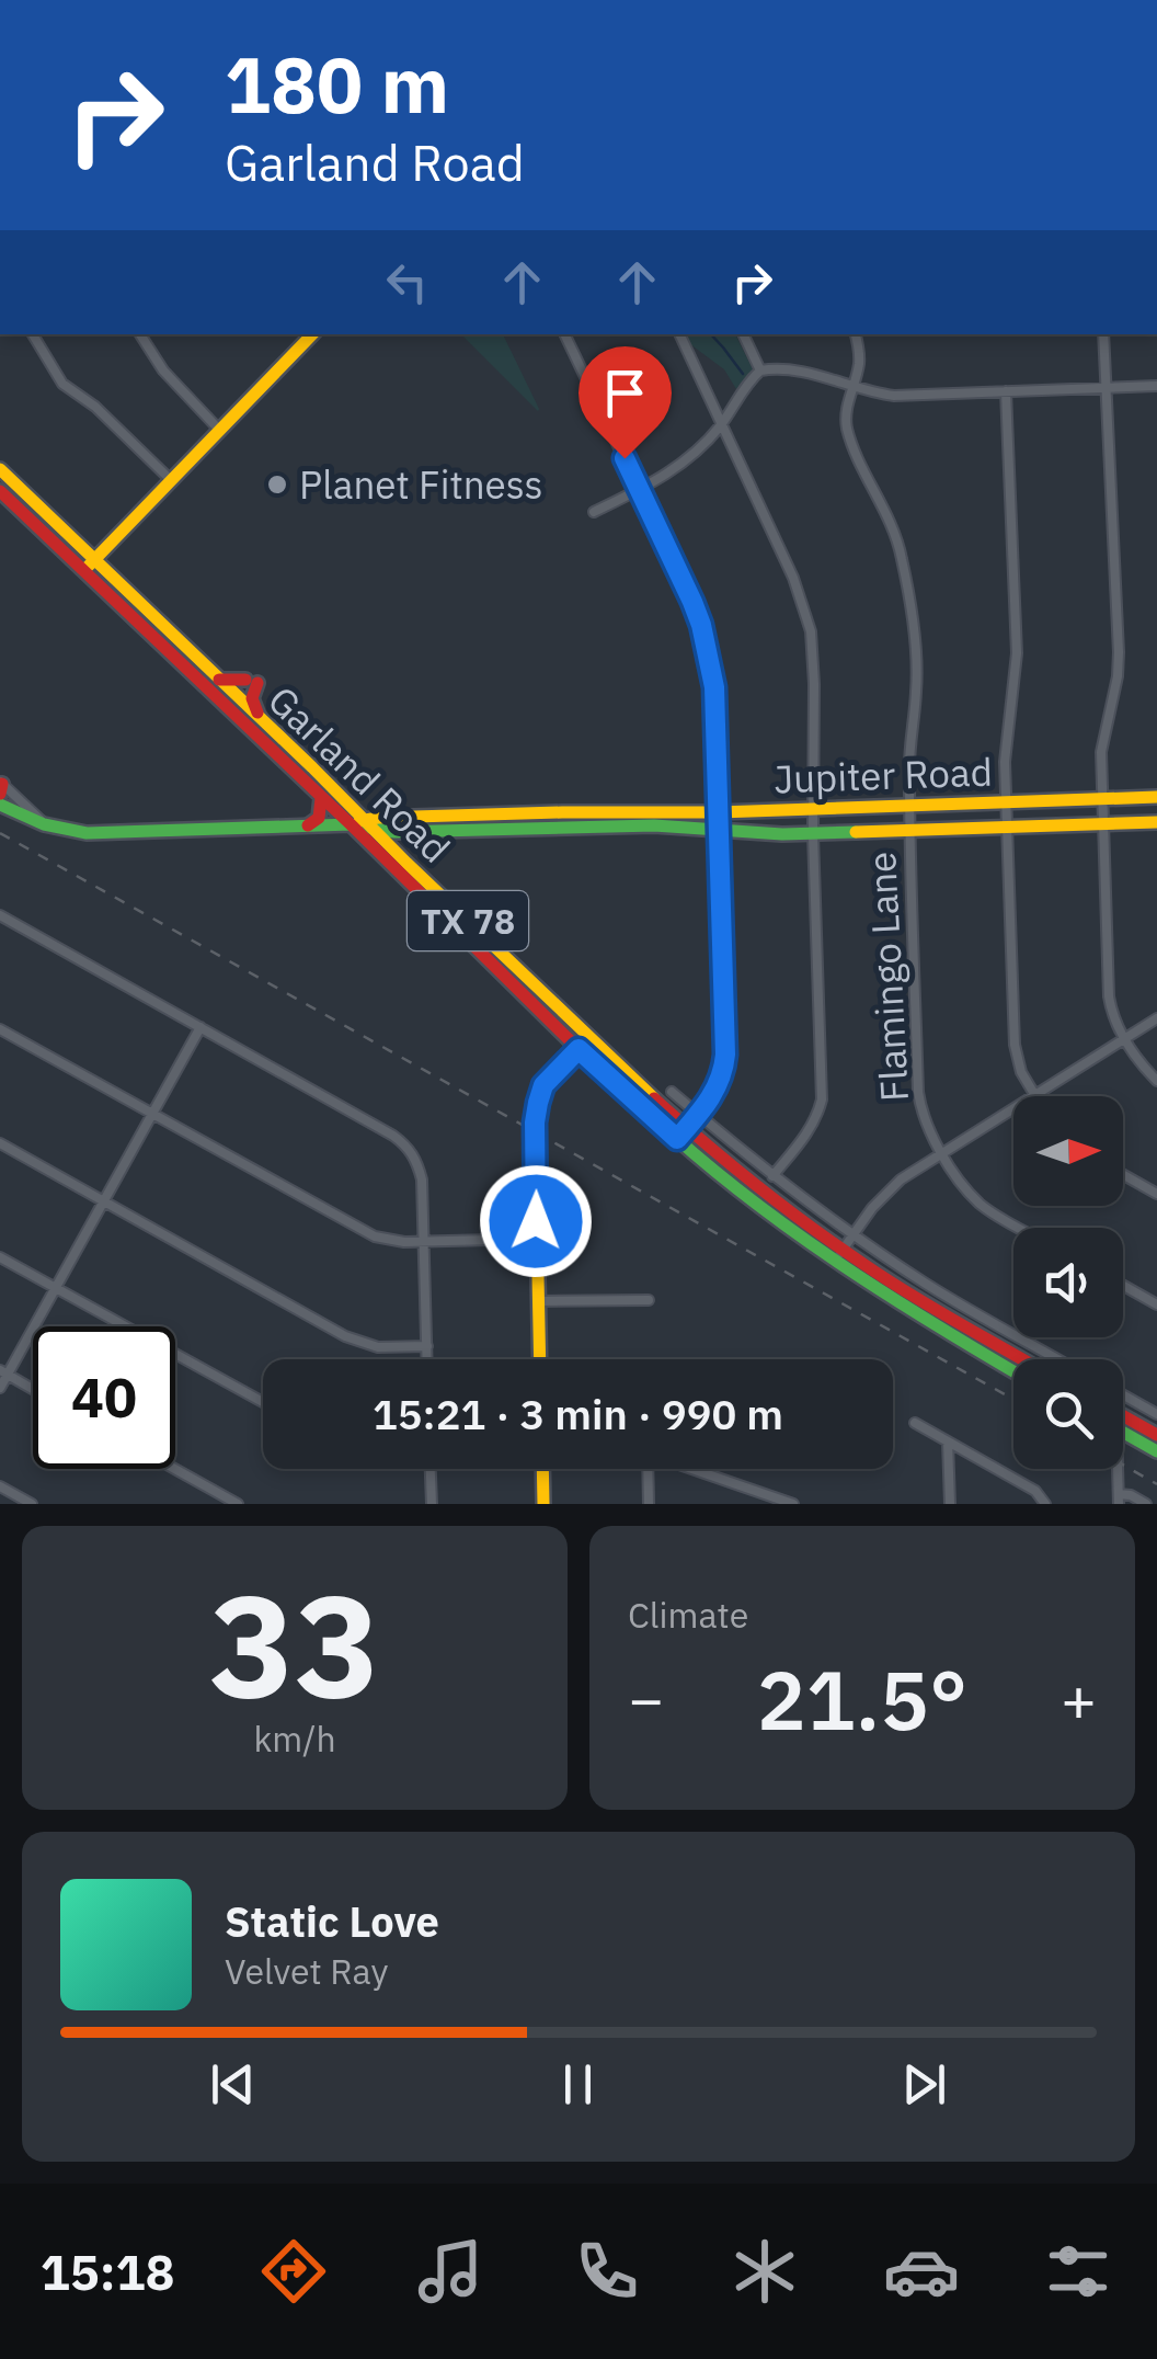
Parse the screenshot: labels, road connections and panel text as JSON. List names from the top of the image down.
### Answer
{
  "streets": {
    "main road": ["Garland Road", "Jupiter Road", "TX 78"],
    "street": ["Flamingo Lane"]
  },
  "crossings": [
    ["Garland Road", "Jupiter Road"],
    ["Jupiter Road", "Flamingo Lane"]
  ],
  "places": ["Planet Fitness"],
  "north": "right",
  "page": {
    "turn": ["180 m", "Garland Road"],
    "limit": "40",
    "trip": "15:21 · 3 min · 990 m",
    "tile": [
      ["33", "km/h"],
      "Climate"
    ],
    "heat": ["−", "21.5°", "+"],
    "song": ["Static Love", "Velvet Ray"],
    "tabs": "15:18"
  }
}
